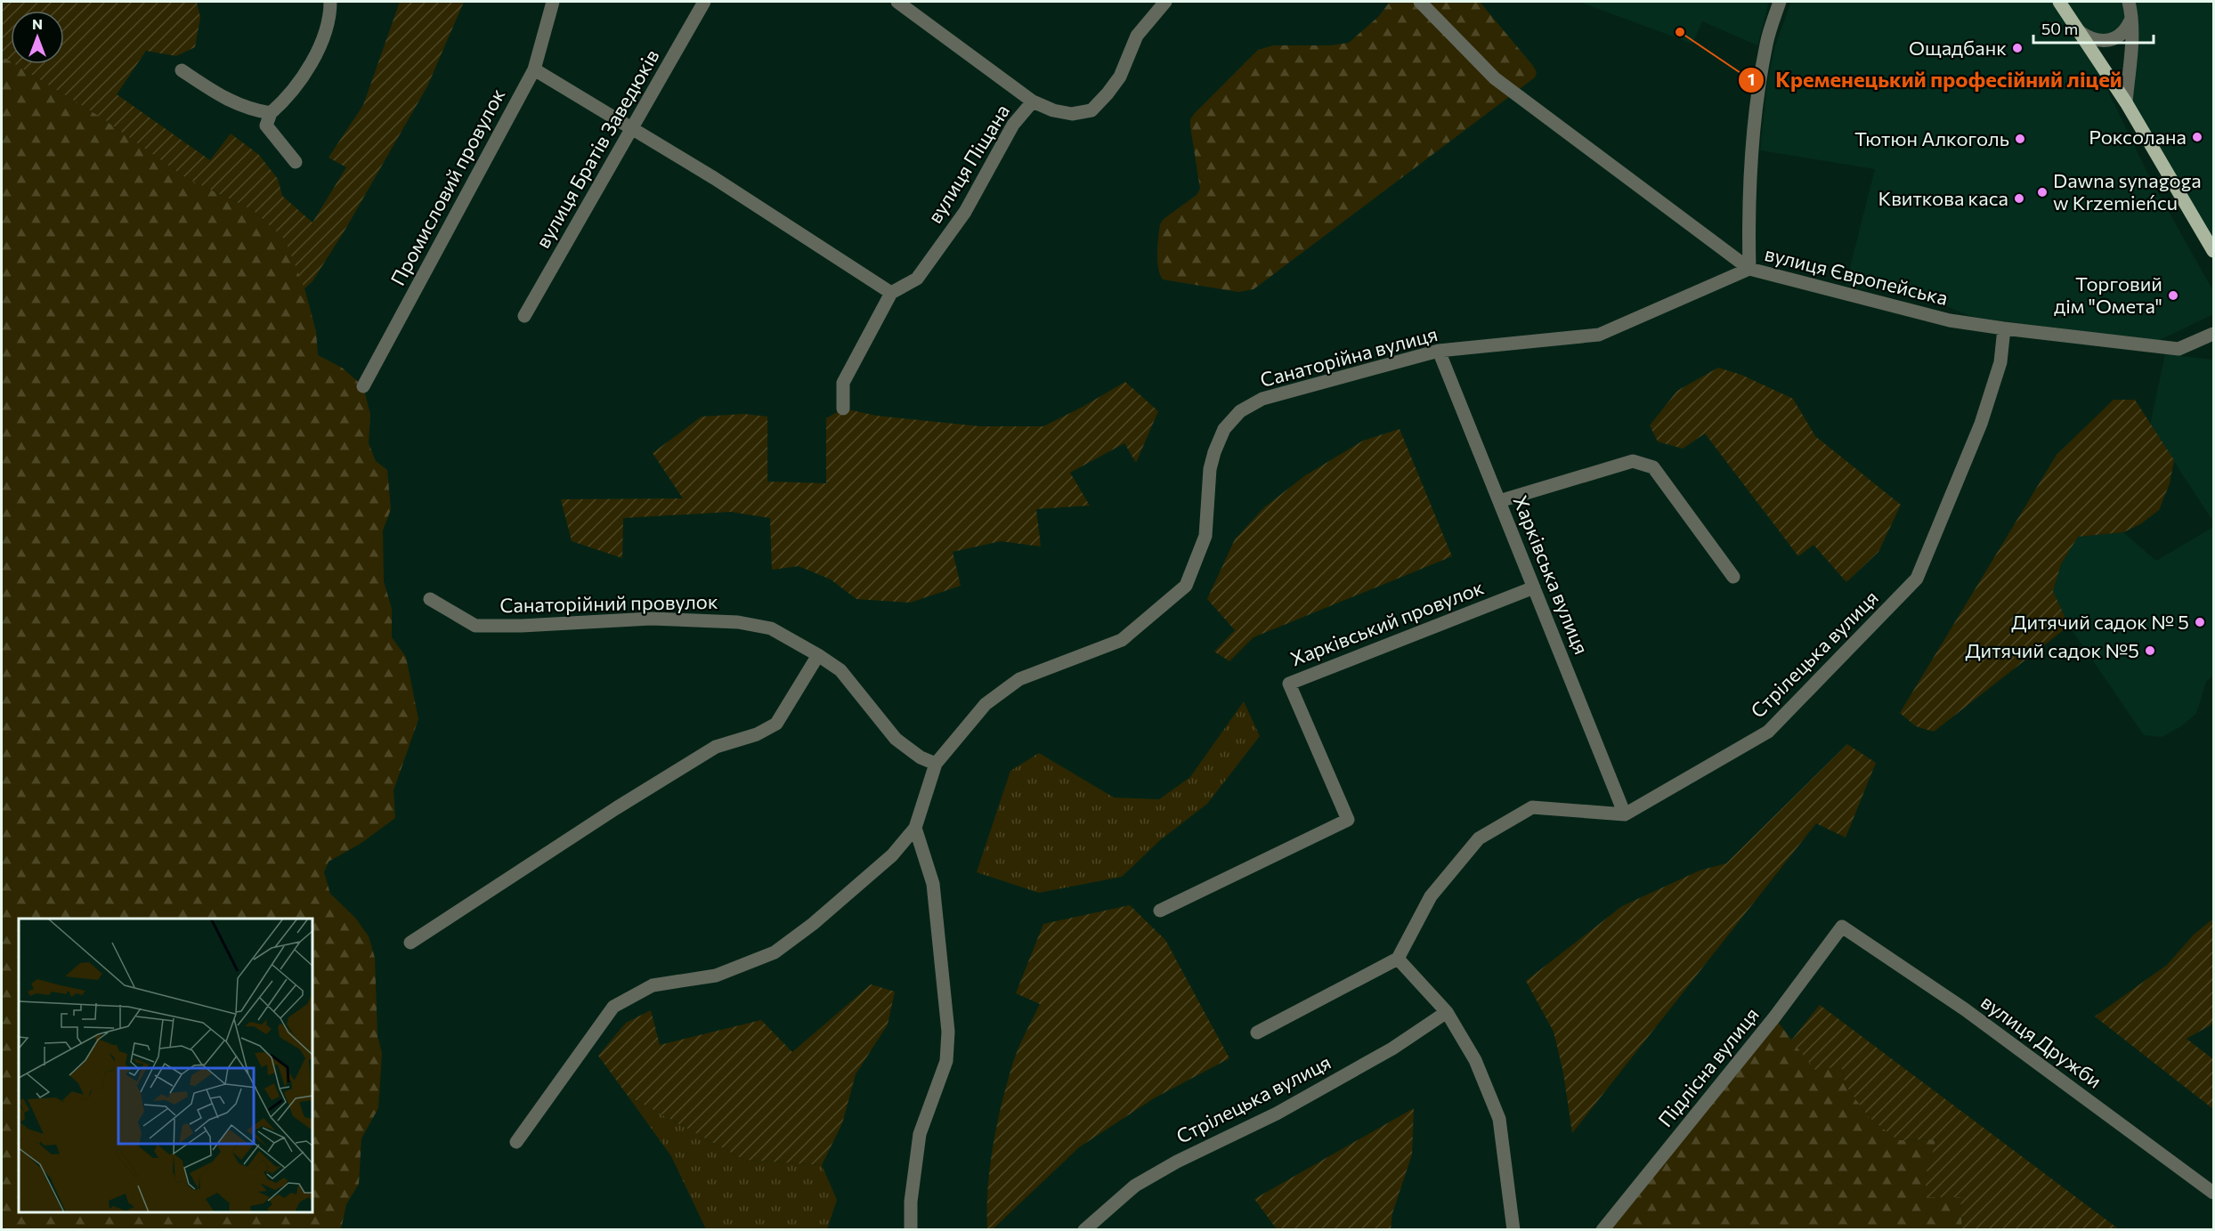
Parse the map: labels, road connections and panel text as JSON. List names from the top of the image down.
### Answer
{
  "streets": {
    "street": [
      "вулиця Братів Заведюків",
      "вулиця Піщана",
      "Промисловий провулок",
      "вулиця Європейська",
      "Санаторійна вулиця",
      "Харківська вулиця",
      "Санаторійний провулок",
      "Харківський провулок",
      "Стрілецька вулиця",
      "вулиця Дружби",
      "Підлісна вулиця"
    ]
  },
  "crossings": [
    ["вулиця Європейська", "Санаторійна вулиця"],
    ["вулиця Європейська", "Стрілецька вулиця"],
    ["Санаторійна вулиця", "Харківська вулиця"],
    ["Санаторійна вулиця", "Санаторійний провулок"],
    ["Харківська вулиця", "Харківський провулок"],
    ["Харківська вулиця", "Стрілецька вулиця"],
    ["вулиця Дружби", "Підлісна вулиця"]
  ],
  "places": [
    "Кременецький професійний ліцей",
    "Ощадбанк",
    "Роксолана",
    "Тютюн Алкоголь",
    "Dawna synagoga w Krzemieńcu",
    "Квиткова каса",
    "Торговий дім \"Омета\"",
    "Дитячий садок № 5",
    "Дитячий садок №5"
  ],
  "scale_bar": "50 m",
  "north": "top"
}
